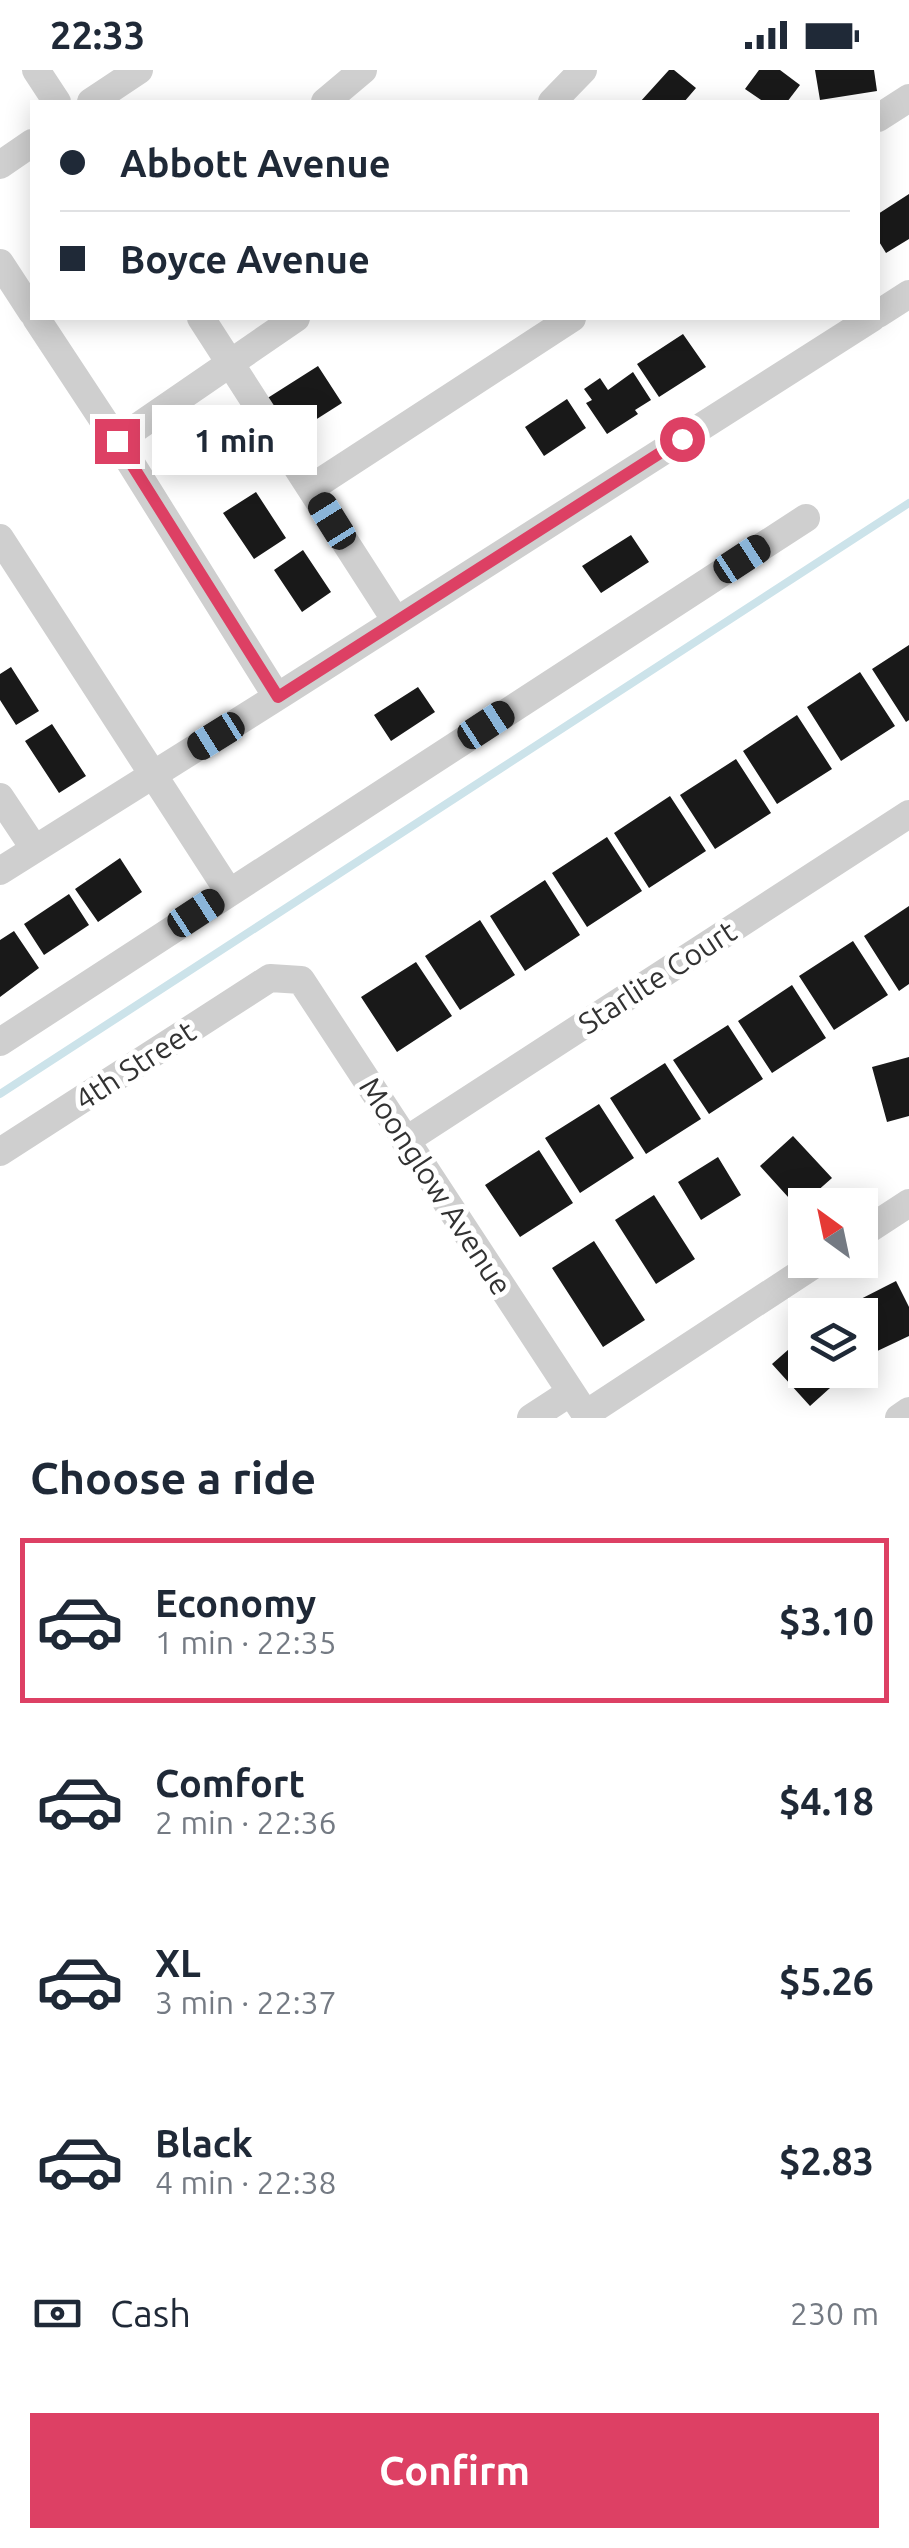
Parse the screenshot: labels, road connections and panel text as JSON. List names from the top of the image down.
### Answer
{
  "streets": {
    "street": ["Starlite Court", "4th Street", "Moonglow Avenue"]
  },
  "crossings": [
    ["Starlite Court", "Moonglow Avenue"],
    ["4th Street", "Moonglow Avenue"]
  ],
  "north": "top left",
  "page": {
    "status": "22:33",
    "banner": ["Abbott Avenue", "Boyce Avenue"],
    "bubble": "1 min",
    "heading": "Choose a ride",
    "list": [
      {
        "name": "Economy",
        "note": "1 min · 22:35",
        "value": "$3.10"
      },
      {
        "name": "Comfort",
        "note": "2 min · 22:36",
        "value": "$4.18"
      },
      {
        "name": "XL",
        "note": "3 min · 22:37",
        "value": "$5.26"
      },
      {
        "name": "Black",
        "note": "4 min · 22:38",
        "value": "$2.83"
      }
    ],
    "pay": ["Cash", "230 m"],
    "buttons": "Confirm"
  }
}
